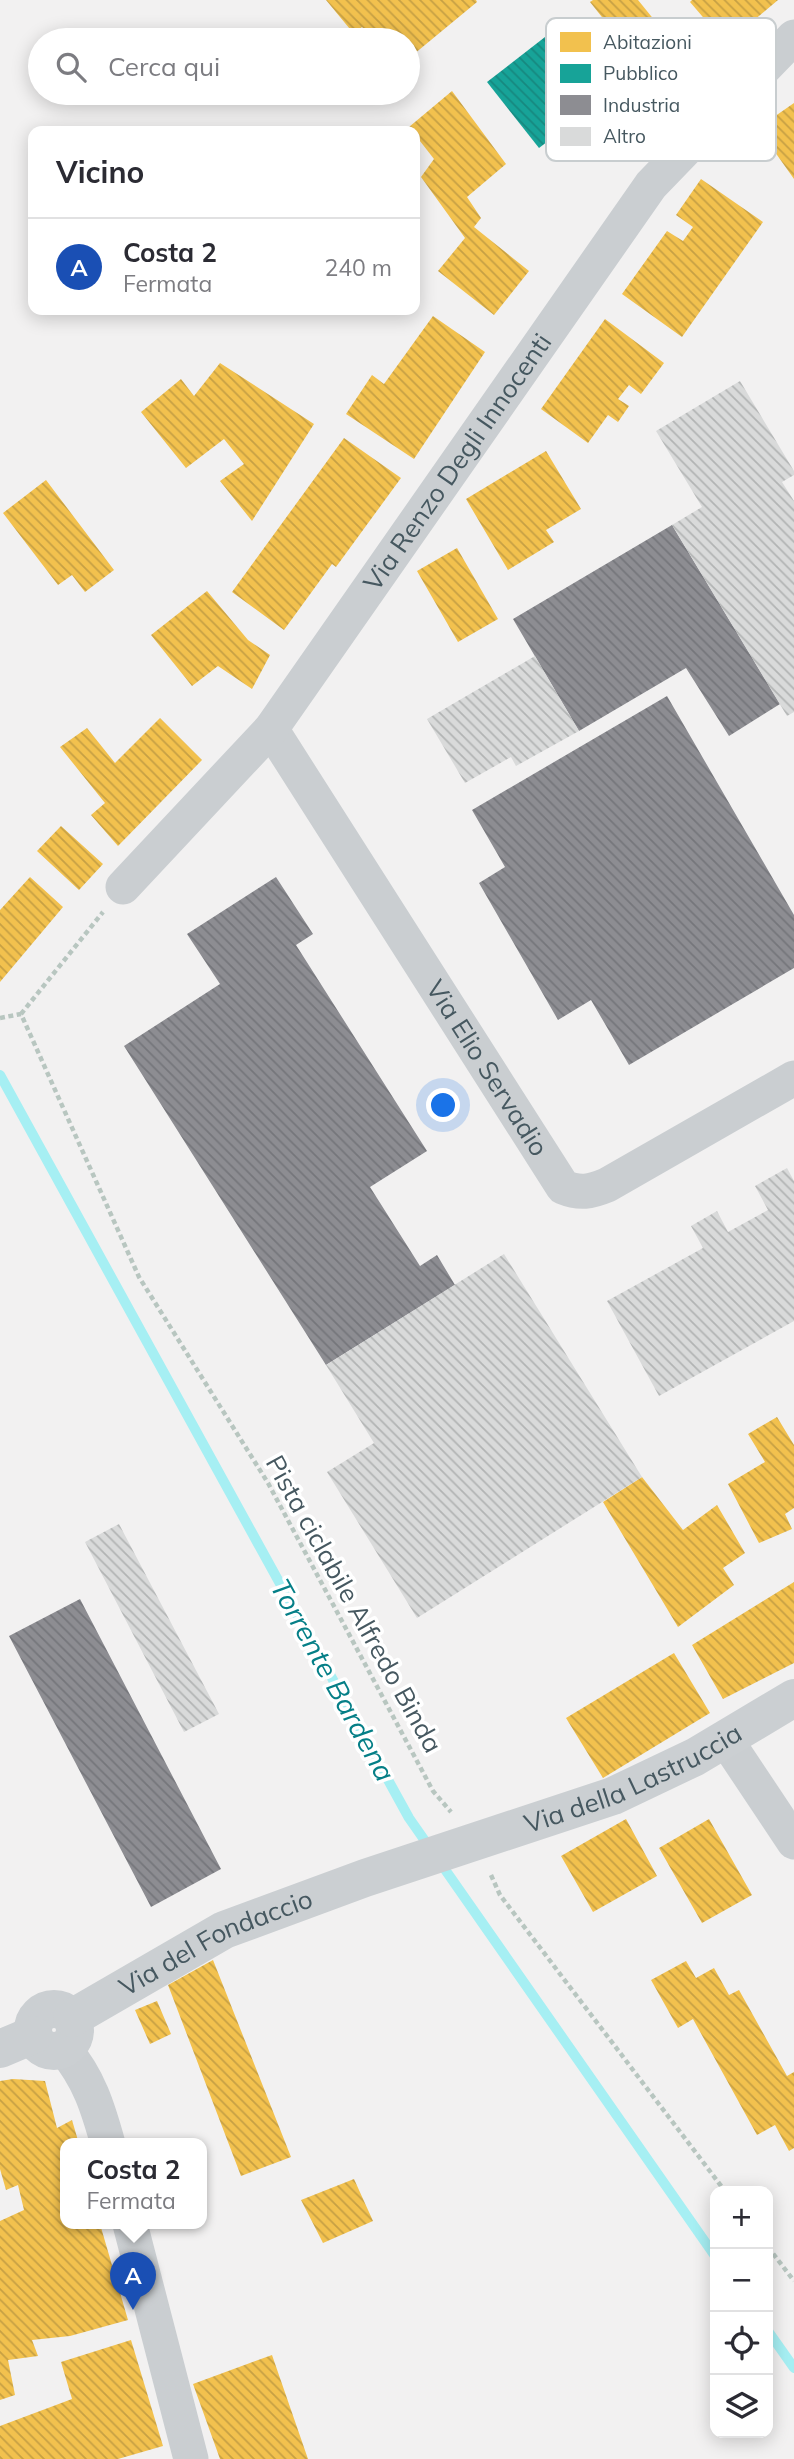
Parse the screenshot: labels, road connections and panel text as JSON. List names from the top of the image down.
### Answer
{
  "streets": {
    "street": [
      "Via Renzo Degli Innocenti",
      "Via Elio Servadio",
      "Via della Lastruccia",
      "Via del Fondaccio"
    ],
    "path": ["Pista ciclabile Alfredo Binda"]
  },
  "crossings": [
    ["Via Renzo Degli Innocenti", "Via Elio Servadio"],
    ["Pista ciclabile Alfredo Binda", "Via della Lastruccia"],
    ["Via della Lastruccia", "Via del Fondaccio"]
  ],
  "water": ["Torrente Bardena"],
  "legend": [
    "Abitazioni",
    "Pubblico",
    "Industria",
    "Altro"
  ],
  "page": {
    "search": "Cerca qui",
    "heading": "Vicino",
    "list": [
      {
        "mark": "A",
        "name": "Costa 2",
        "note": "Fermata",
        "value": "240 m"
      }
    ],
    "popup": ["Costa 2", "Fermata"],
    "map_buttons": ["+", "−"],
    "pins": "A"
  }
}
